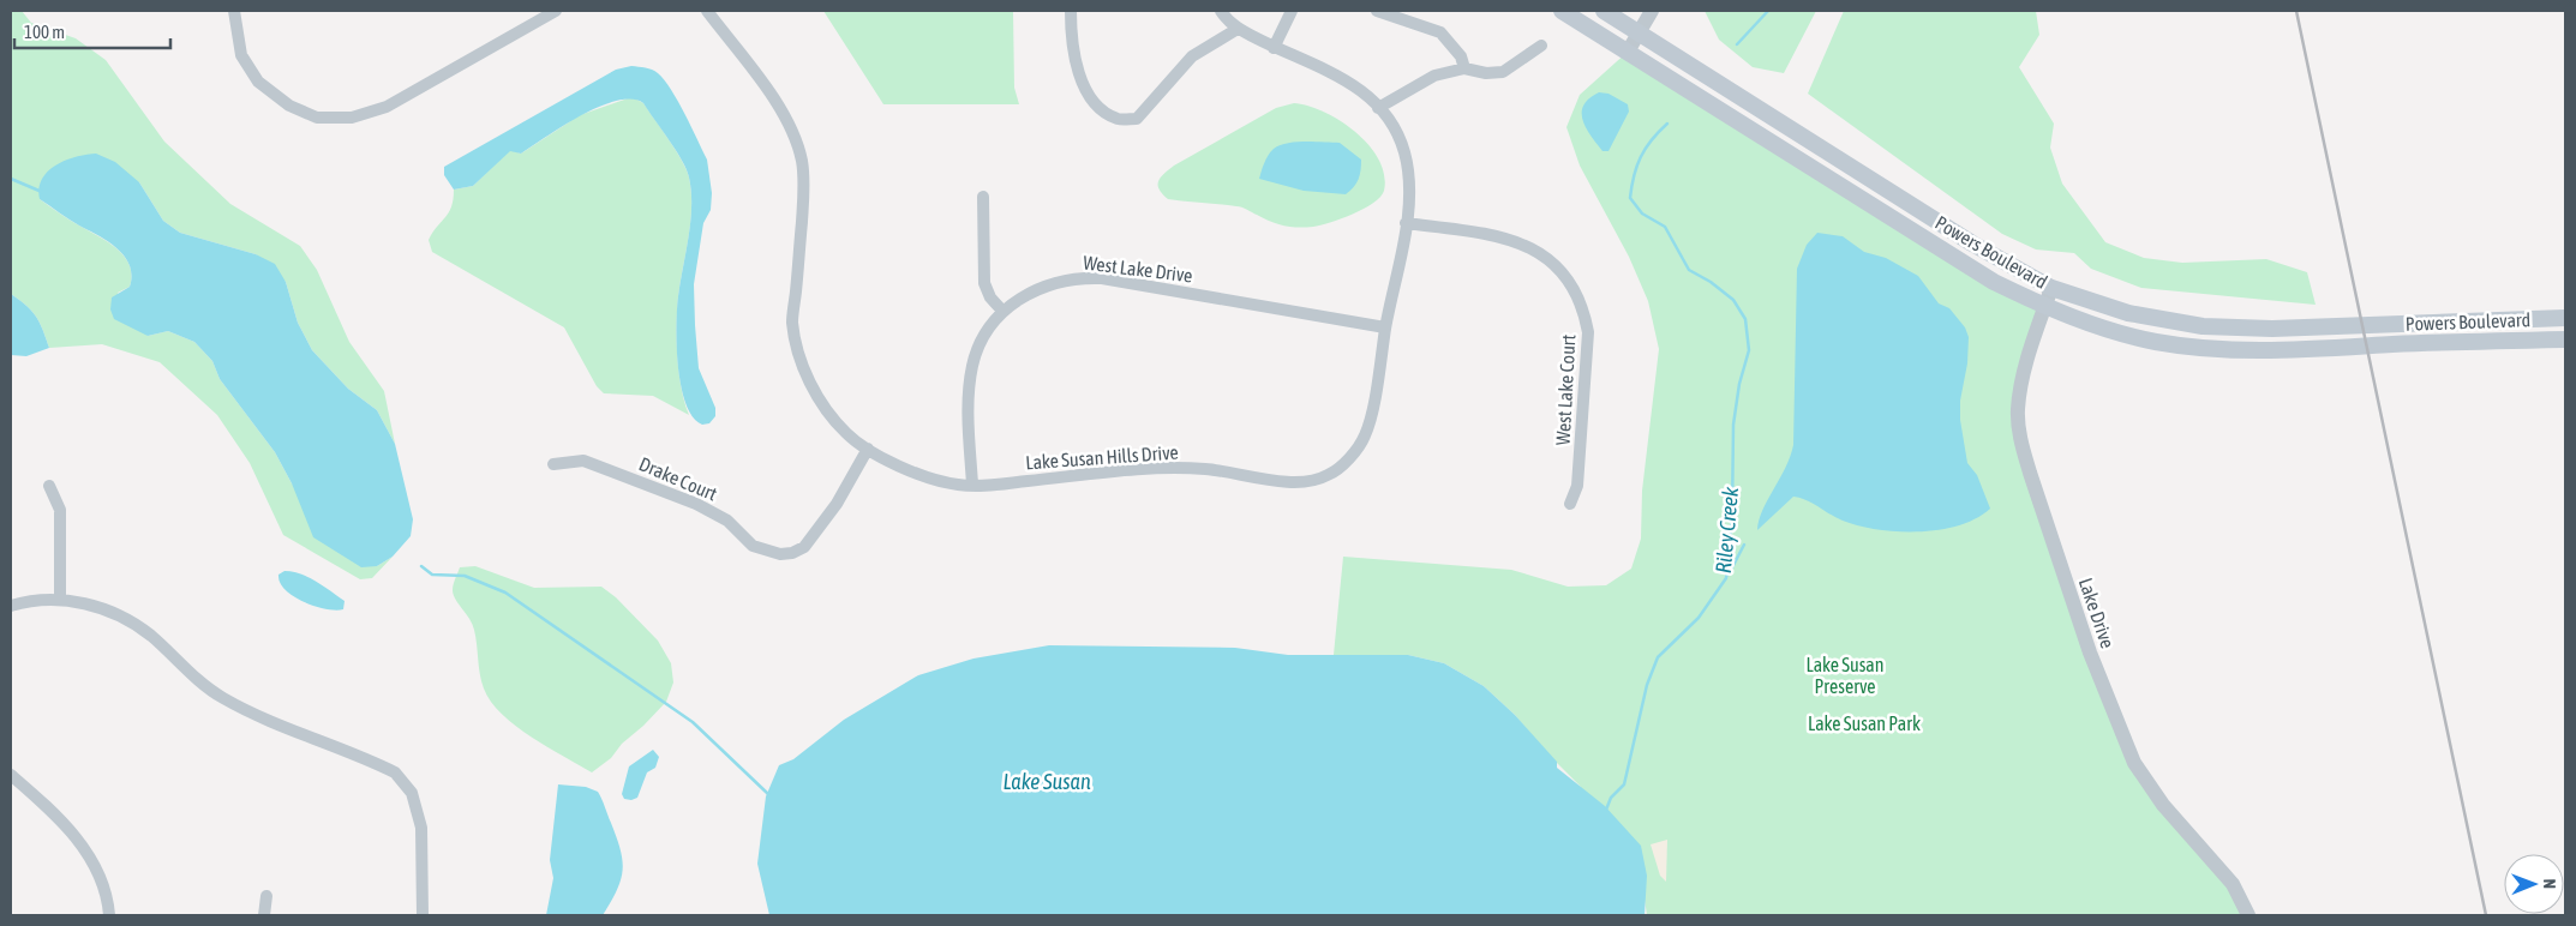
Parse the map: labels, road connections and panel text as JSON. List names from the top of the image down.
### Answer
{
  "streets": {
    "main road": ["Powers Boulevard"],
    "street": [
      "West Lake Drive",
      "West Lake Court",
      "Lake Susan Hills Drive",
      "Drake Court",
      "Lake Drive"
    ]
  },
  "crossings": [
    ["Powers Boulevard", "Lake Drive"],
    ["West Lake Drive", "Lake Susan Hills Drive"],
    ["West Lake Court", "Lake Susan Hills Drive"],
    ["Lake Susan Hills Drive", "Drake Court"]
  ],
  "water": ["Riley Creek", "Lake Susan"],
  "parks": ["Lake Susan Preserve", "Lake Susan Park"],
  "scale_bar": "100 m",
  "north": "right"
}
